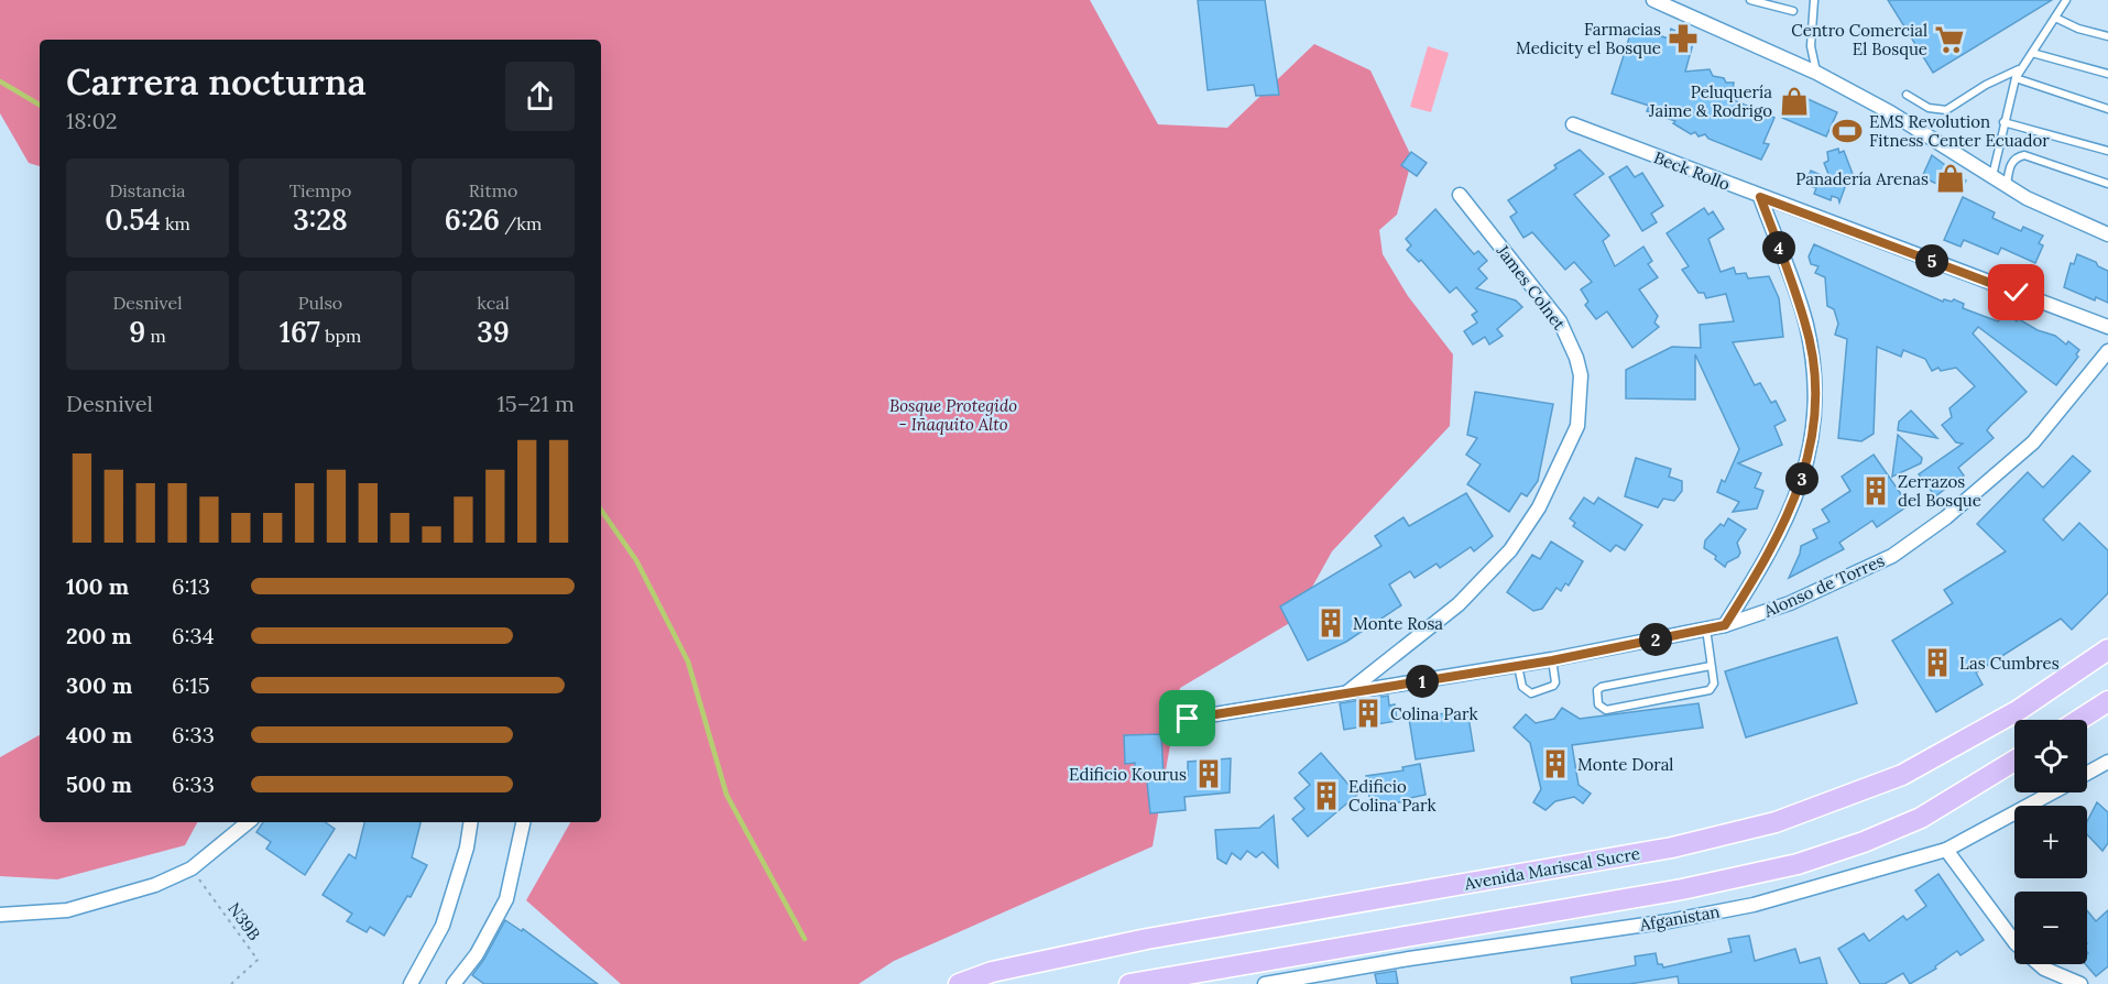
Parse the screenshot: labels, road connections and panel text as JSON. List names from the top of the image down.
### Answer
{
  "streets": {
    "main road": ["Avenida Mariscal Sucre"],
    "street": [
      "Beck Rollo",
      "James Colnet",
      "Alonso de Torres",
      "Afganistan"
    ],
    "path": ["N39B"]
  },
  "crossings": [
    ["James Colnet", "Alonso de Torres"]
  ],
  "parks": ["Bosque Protegido - Iñaquito Alto"],
  "places": {
    "pharmacy": ["Farmacias Medicity el Bosque"],
    "supermarket": ["Centro Comercial El Bosque"],
    "shop": ["Peluquería Jaime & Rodrigo", "Panadería Arenas"],
    "sports": ["EMS Revolution Fitness Center Ecuador"],
    "building": [
      "Zerrazos del Bosque",
      "Monte Rosa",
      "Las Cumbres",
      "Colina Park",
      "Monte Doral",
      "Edificio Kourus",
      "Edificio Colina Park"
    ]
  },
  "page": {
    "heading": ["Carrera nocturna", "18:02"],
    "stats": [
      ["Distancia", "0.54 km"],
      ["Tiempo", "3:28"],
      ["Ritmo", "6:26 /km"],
      ["Desnivel", "9 m"],
      ["Pulso", "167 bpm"],
      ["kcal", "39"]
    ],
    "pins": [
      "4",
      "5",
      "3",
      "2",
      "1"
    ],
    "chart": ["Desnivel", "15–21 m"],
    "list": [
      {
        "name": "100 m",
        "note": "6:13"
      },
      {
        "name": "200 m",
        "note": "6:34"
      },
      {
        "name": "300 m",
        "note": "6:15"
      },
      {
        "name": "400 m",
        "note": "6:33"
      },
      {
        "name": "500 m",
        "note": "6:33"
      }
    ],
    "map_buttons": ["+", "−"]
  }
}
